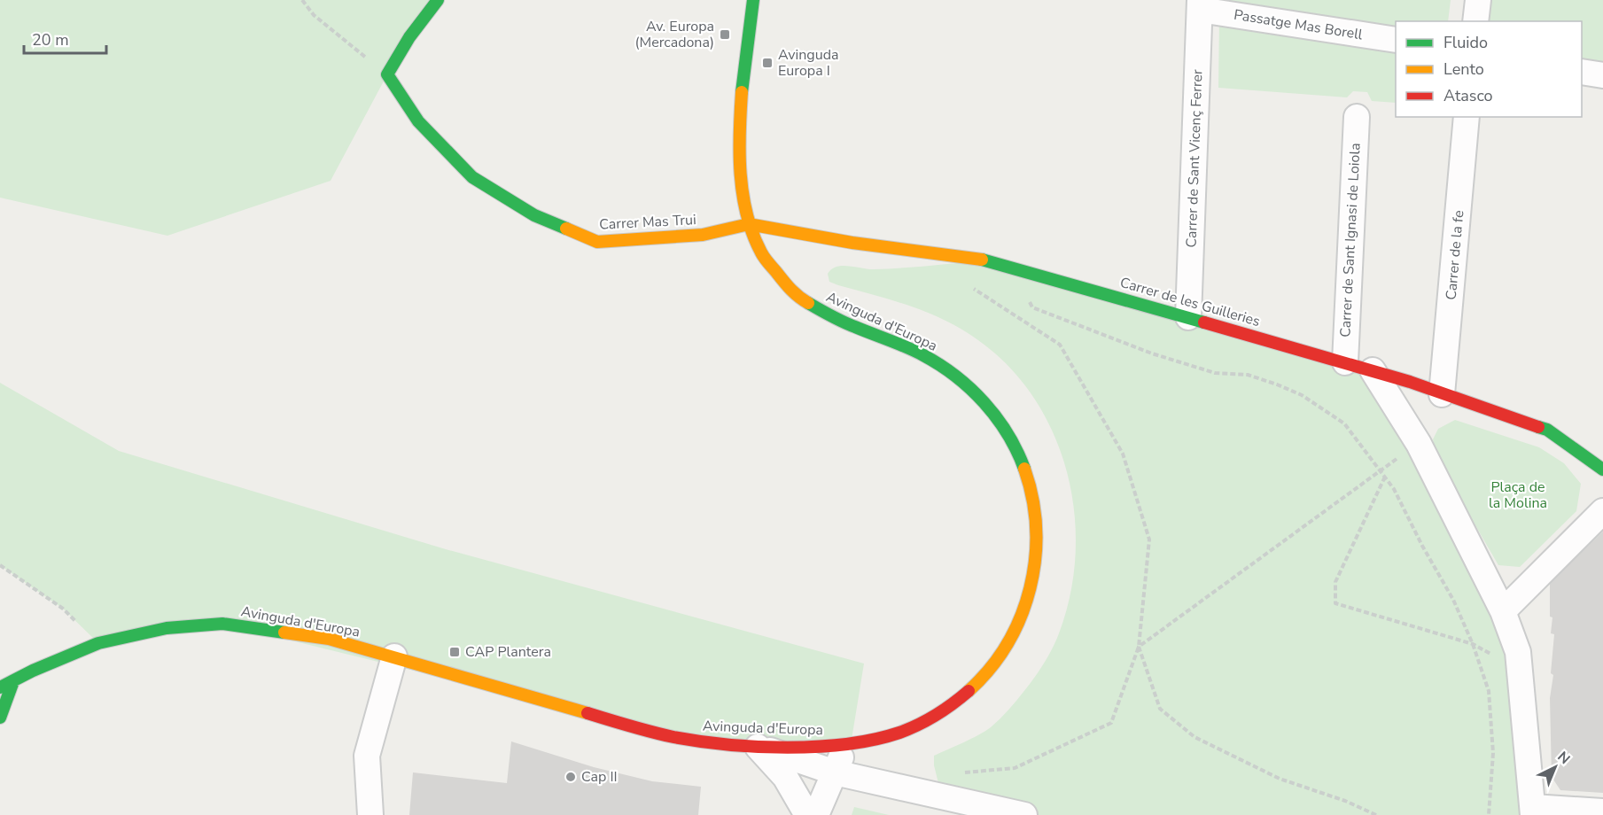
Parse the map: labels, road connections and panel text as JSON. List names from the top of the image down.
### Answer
{
  "streets": {
    "street": [
      "Passatge Mas Borell",
      "Carrer de Sant Vicenç Ferrer",
      "Carrer Mas Trui",
      "Carrer de Sant Ignasi de Loiola",
      "Carrer de la fe",
      "Carrer de les Guilleries",
      "Avinguda d'Europa"
    ]
  },
  "crossings": [
    ["Passatge Mas Borell", "Carrer de Sant Vicenç Ferrer"],
    ["Carrer de Sant Vicenç Ferrer", "Carrer de les Guilleries"],
    ["Carrer Mas Trui", "Carrer de les Guilleries"],
    ["Carrer Mas Trui", "Avinguda d'Europa"],
    ["Carrer de Sant Ignasi de Loiola", "Carrer de les Guilleries"],
    ["Carrer de la fe", "Carrer de les Guilleries"],
    ["Carrer de les Guilleries", "Avinguda d'Europa"]
  ],
  "parks": ["Plaça de la Molina"],
  "places": {
    "transit": ["Av. Europa (Mercadona)", "Avinguda Europa I", "CAP Plantera"],
    "other": ["Cap II"]
  },
  "legend": ["Fluido", "Lento", "Atasco"],
  "scale_bar": "20 m",
  "north": "top right"
}
